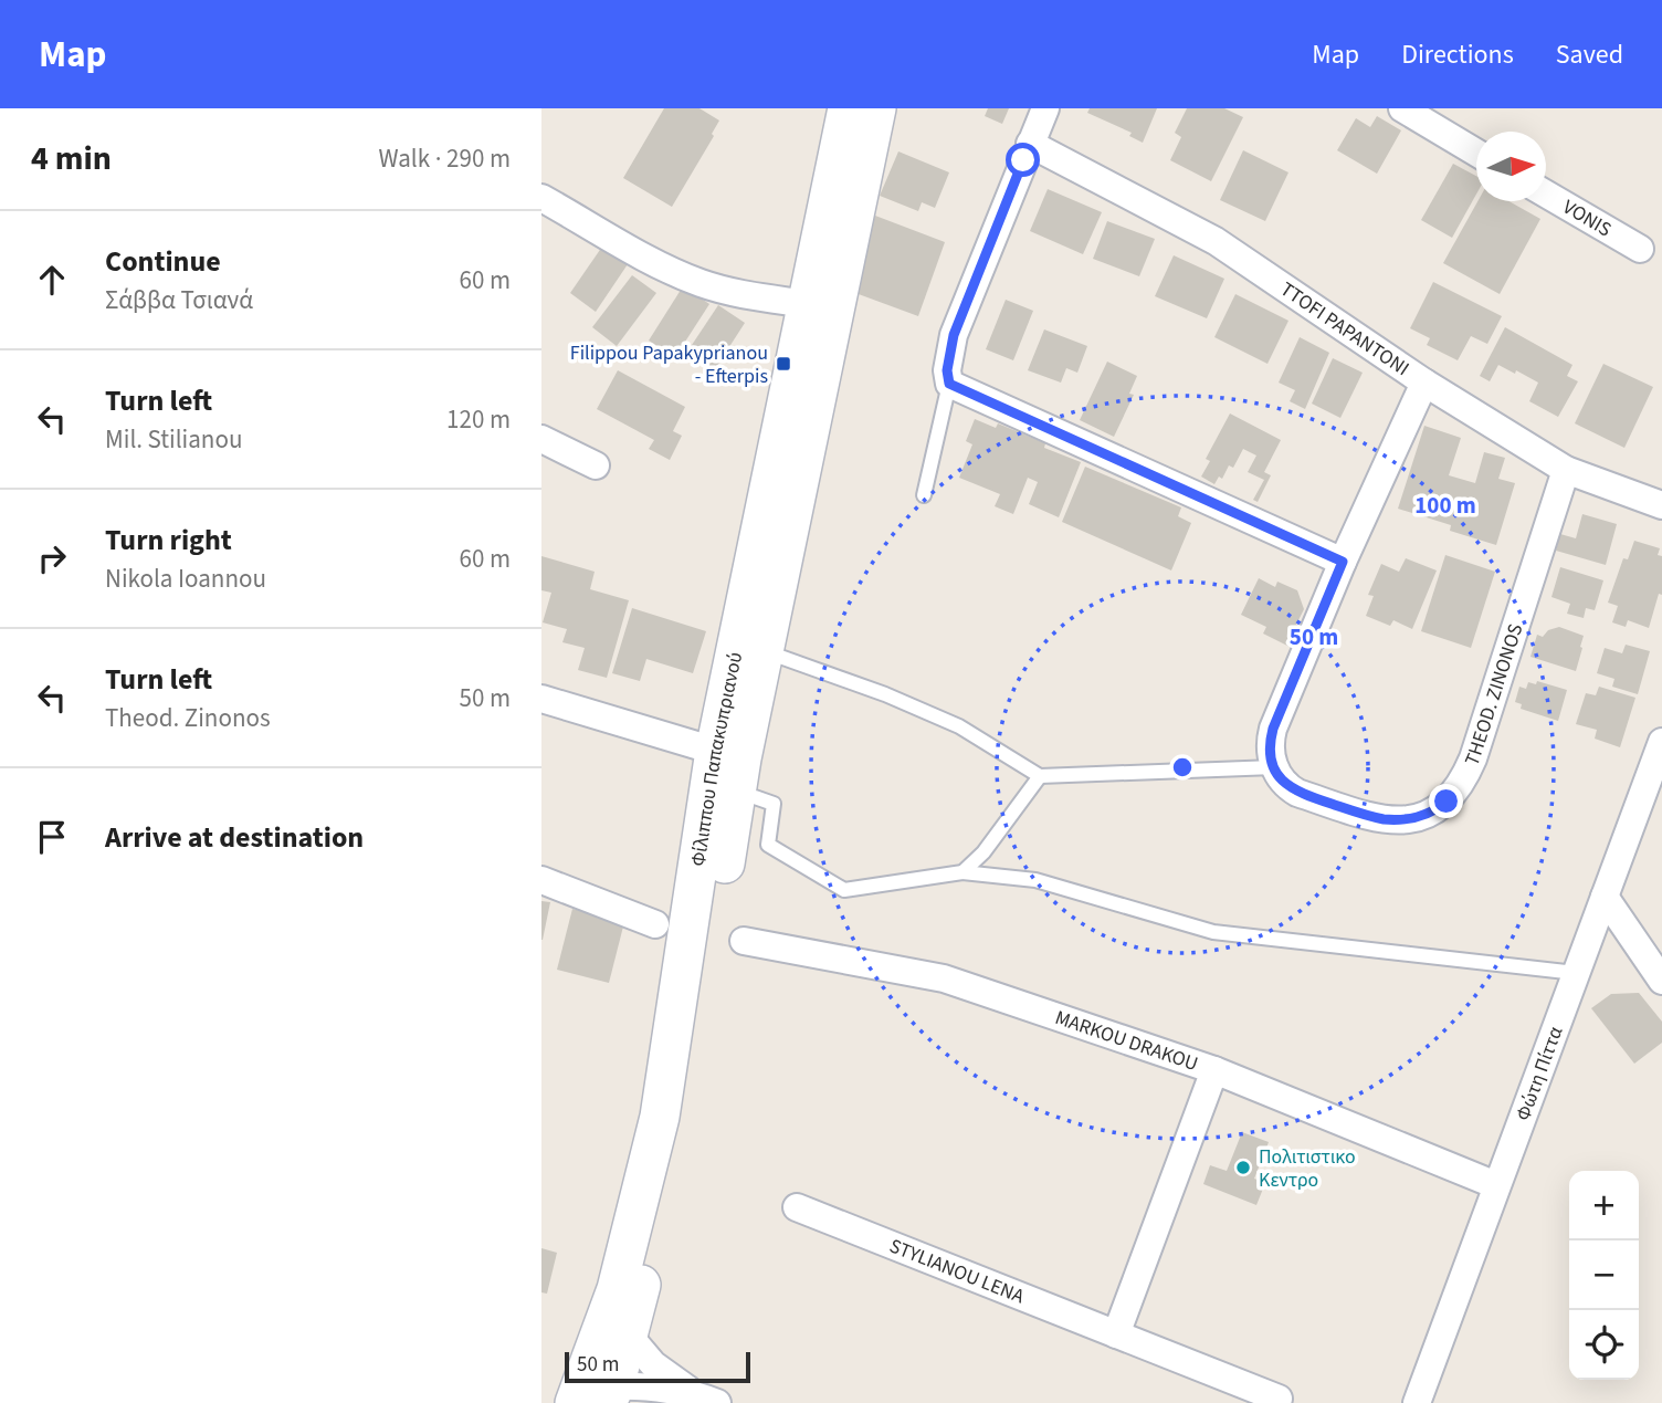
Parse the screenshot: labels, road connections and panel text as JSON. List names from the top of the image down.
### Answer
{
  "streets": {
    "main road": ["Φίλιππου Παπακυπριανού"],
    "street": [
      "VONIS",
      "TTOFI PAPANTONI",
      "THEOD. ZINONOS",
      "MARKOU DRAKOU",
      "Φώτη Πίττα",
      "STYLIANOU LENA"
    ]
  },
  "crossings": [
    ["TTOFI PAPANTONI", "THEOD. ZINONOS"],
    ["MARKOU DRAKOU", "Φώτη Πίττα"]
  ],
  "places": {
    "transit": ["Filippou Papakyprianou - Efterpis"],
    "other": ["Πολιτιστικο Κεντρο"]
  },
  "scale_bar": "50 m",
  "north": "right",
  "page": {
    "header": "Map",
    "nav": ["Map", "Directions", "Saved"],
    "heading": ["4 min", "Walk · 290 m"],
    "list": [
      ["Continue", "Σάββα Τσιανά", "60 m"],
      ["Turn left", "Mil. Stilianou", "120 m"],
      ["Turn right", "Nikola Ioannou", "60 m"],
      ["Turn left", "Theod. Zinonos", "50 m"],
      "Arrive at destination"
    ],
    "map_buttons": ["+", "−"],
    "scale": "50 m"
  },
  "rings": ["100 m", "50 m"]
}
